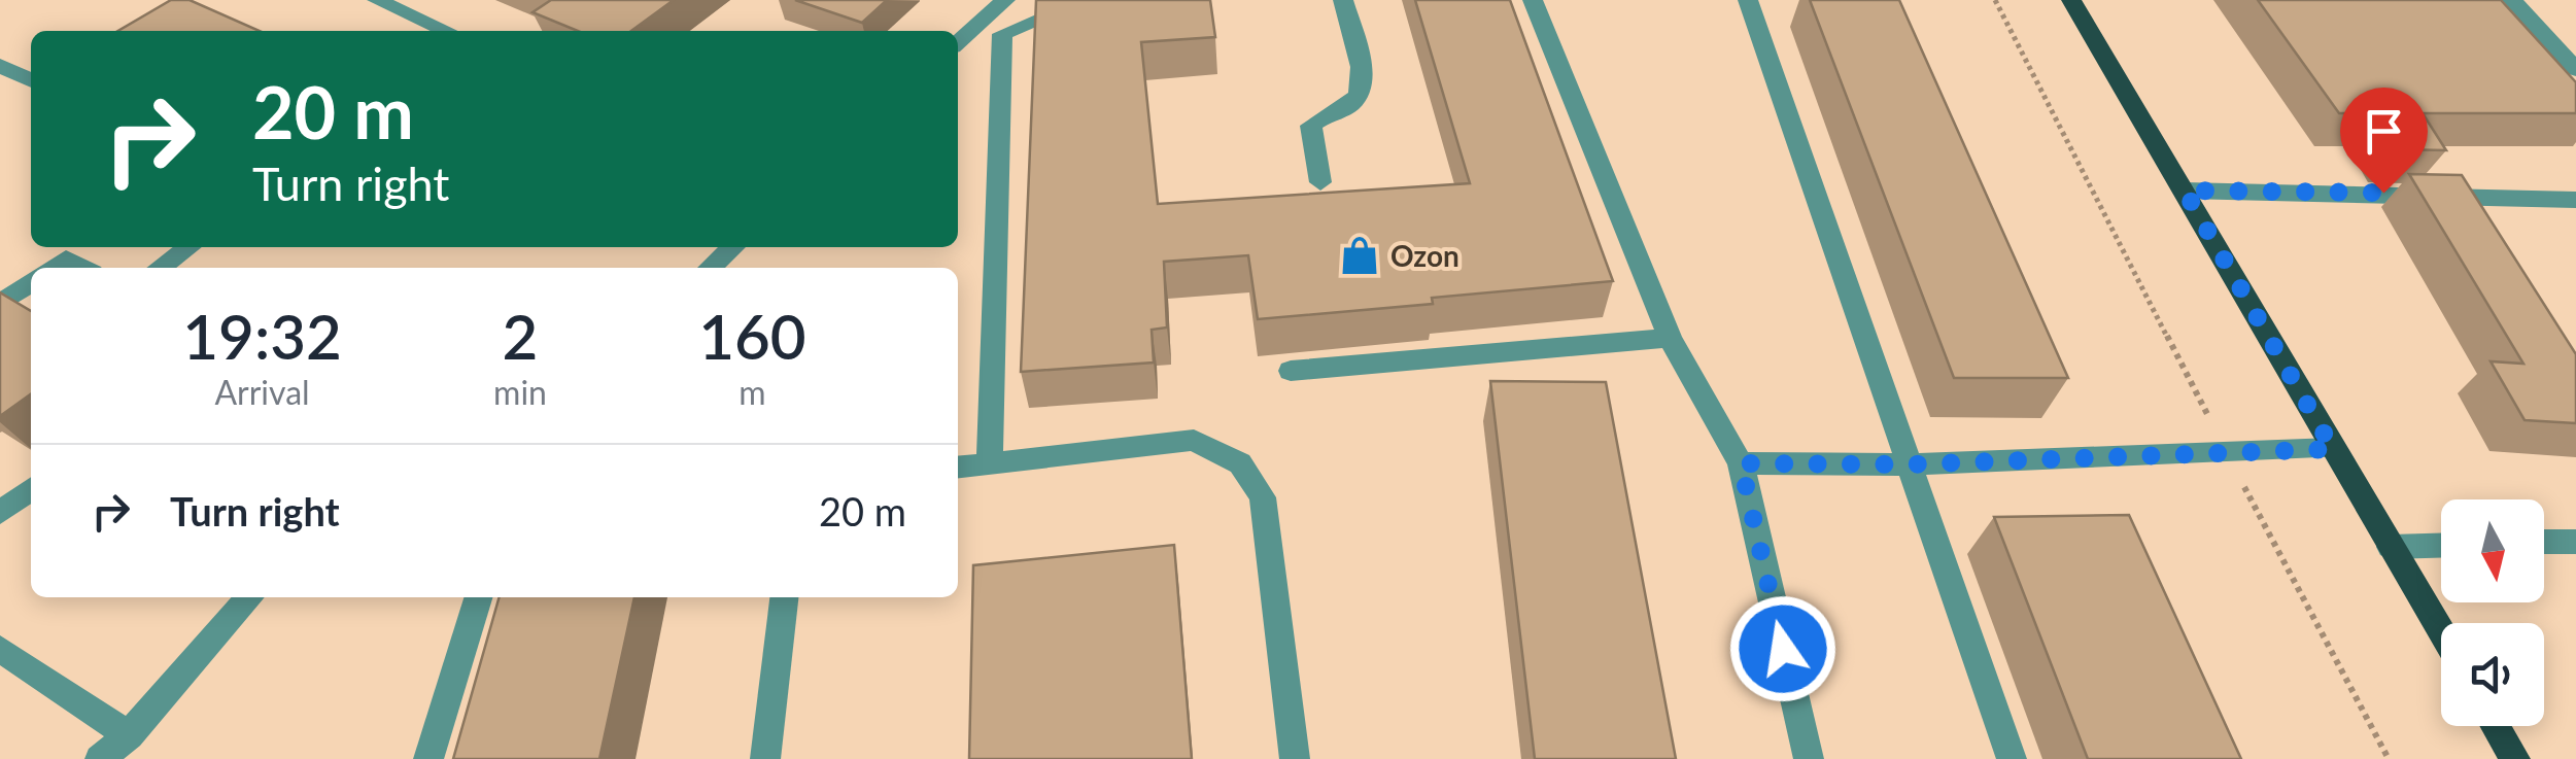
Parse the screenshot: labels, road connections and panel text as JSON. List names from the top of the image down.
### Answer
{
  "places": {
    "shop": ["Ozon"]
  },
  "north": "bottom",
  "page": {
    "turn": ["20 m", "Turn right"],
    "eta": [
      "19:32",
      "Arrival",
      "2",
      "min",
      "160",
      "m"
    ],
    "list": [
      {
        "name": "Turn right",
        "value": "20 m"
      }
    ]
  }
}
